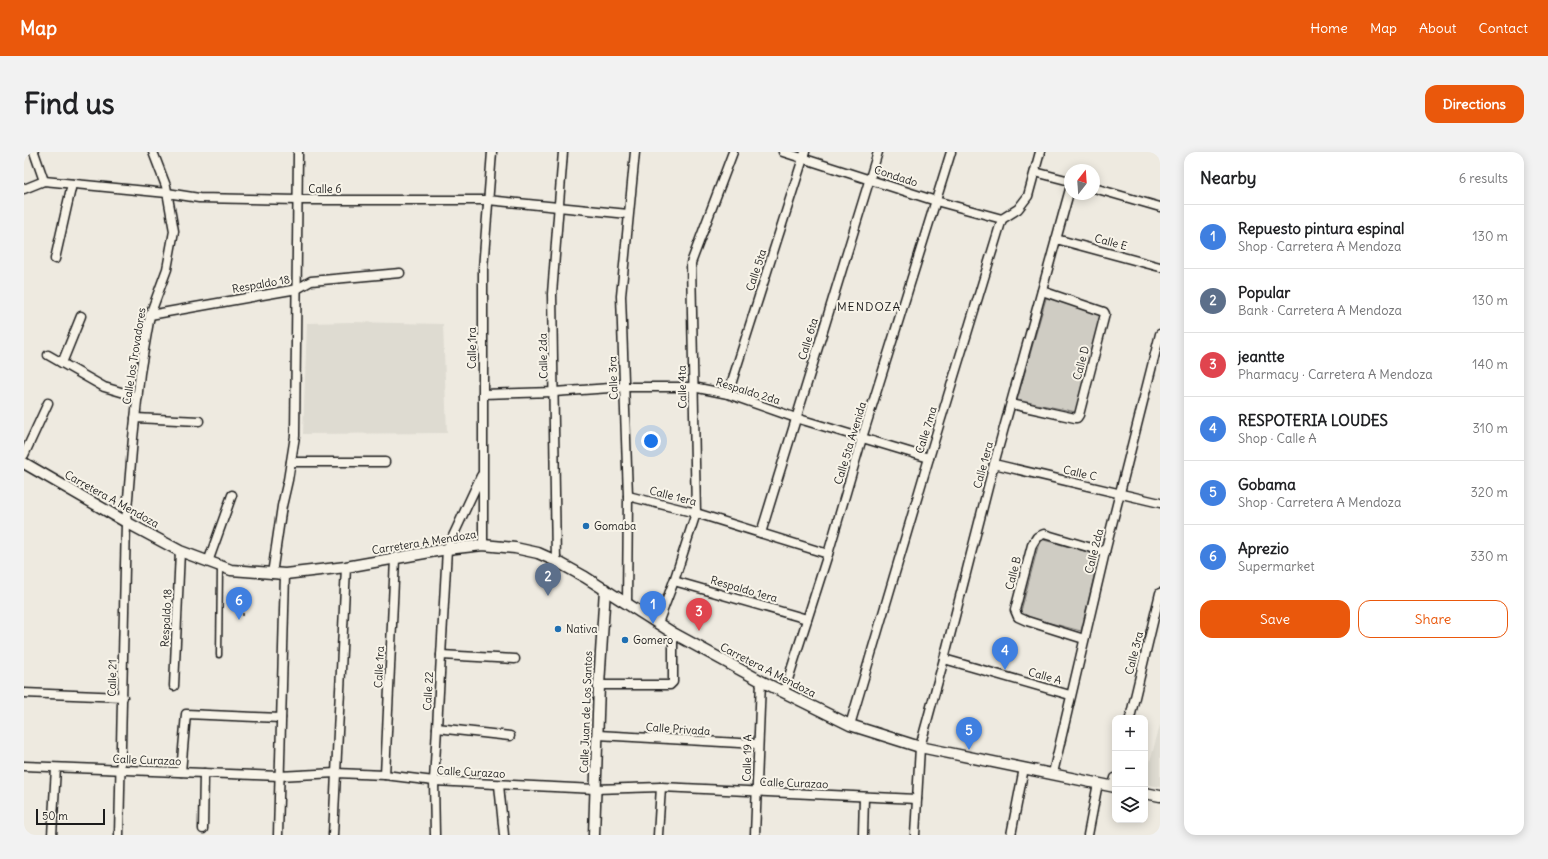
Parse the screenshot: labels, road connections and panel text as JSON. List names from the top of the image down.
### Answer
{
  "streets": {
    "street": [
      "Condado",
      "Calle 6",
      "Calle E",
      "Calle 5ta",
      "Respaldo 18",
      "Calle 6ta",
      "Calle 1ra",
      "Calle los Trovadores",
      "Calle 2da",
      "Calle D",
      "Calle 3ra",
      "Calle 4ta",
      "Respaldo 2da",
      "Calle 7ma",
      "Calle 5ta Avenida",
      "Calle 1era",
      "Calle C",
      "Carretera A Mendoza",
      "Calle B",
      "Respaldo 1era",
      "Calle A",
      "Calle 21",
      "Calle 22",
      "Calle Juan de Los Santos",
      "Calle Privada",
      "Calle 19 A",
      "Calle Curazao"
    ]
  },
  "crossings": [
    ["Condado", "Calle 5ta"],
    ["Condado", "Calle 6ta"],
    ["Condado", "Calle 7ma"],
    ["Condado", "Calle 5ta Avenida"],
    ["Calle 6", "Calle 1ra"],
    ["Calle 6", "Calle los Trovadores"],
    ["Calle 6", "Calle 2da"],
    ["Calle 6", "Calle 3ra"],
    ["Calle E", "Calle 1era"],
    ["Calle 5ta", "Respaldo 2da"],
    ["Respaldo 18", "Calle los Trovadores"],
    ["Respaldo 18", "Carretera A Mendoza"],
    ["Calle 6ta", "Respaldo 2da"],
    ["Calle 6ta", "Calle 1era"],
    ["Calle 1ra", "Respaldo 2da"],
    ["Calle 1ra", "Carretera A Mendoza"],
    ["Calle 1ra", "Calle Curazao"],
    ["Calle los Trovadores", "Carretera A Mendoza"],
    ["Calle los Trovadores", "Calle 21"],
    ["Calle 2da", "Respaldo 2da"],
    ["Calle 2da", "Calle C"],
    ["Calle 2da", "Carretera A Mendoza"],
    ["Calle 2da", "Calle B"],
    ["Calle 2da", "Calle A"],
    ["Calle D", "Calle 1era"],
    ["Calle 3ra", "Respaldo 2da"],
    ["Calle 3ra", "Calle 1era"],
    ["Calle 3ra", "Carretera A Mendoza"],
    ["Calle 4ta", "Respaldo 2da"],
    ["Calle 4ta", "Calle 1era"],
    ["Calle 4ta", "Carretera A Mendoza"],
    ["Calle 4ta", "Respaldo 1era"],
    ["Respaldo 2da", "Calle 7ma"],
    ["Respaldo 2da", "Calle 5ta Avenida"],
    ["Calle 7ma", "Carretera A Mendoza"],
    ["Calle 5ta Avenida", "Calle 1era"],
    ["Calle 5ta Avenida", "Carretera A Mendoza"],
    ["Calle 5ta Avenida", "Respaldo 1era"],
    ["Calle 1era", "Calle C"],
    ["Calle 1era", "Carretera A Mendoza"],
    ["Calle 1era", "Calle A"],
    ["Calle 1era", "Calle Curazao"],
    ["Carretera A Mendoza", "Calle 21"],
    ["Carretera A Mendoza", "Calle 22"],
    ["Carretera A Mendoza", "Calle Juan de Los Santos"],
    ["Carretera A Mendoza", "Calle 19 A"],
    ["Calle 21", "Calle Curazao"],
    ["Calle 22", "Calle Curazao"],
    ["Calle Juan de Los Santos", "Calle Privada"],
    ["Calle Juan de Los Santos", "Calle Curazao"],
    ["Calle Privada", "Calle 19 A"],
    ["Calle 19 A", "Calle Curazao"]
  ],
  "districts": ["MENDOZA"],
  "places": ["Gomaba", "Nativa", "Gomero"],
  "scale_bar": "50 m",
  "north": "top",
  "page": {
    "header": "Map",
    "nav": [
      "Home",
      "Map",
      "About",
      "Contact"
    ],
    "buttons": [
      "Directions",
      ["Save", "Share"]
    ],
    "title": "Find us",
    "heading": ["Nearby", "6 results"],
    "list": [
      {
        "mark": "1",
        "name": "Repuesto pintura espinal",
        "note": "Shop · Carretera A Mendoza",
        "value": "130 m"
      },
      {
        "mark": "2",
        "name": "Popular",
        "note": "Bank · Carretera A Mendoza",
        "value": "130 m"
      },
      {
        "mark": "3",
        "name": "jeantte",
        "note": "Pharmacy · Carretera A Mendoza",
        "value": "140 m"
      },
      {
        "mark": "4",
        "name": "RESPOTERIA LOUDES",
        "note": "Shop · Calle A",
        "value": "310 m"
      },
      {
        "mark": "5",
        "name": "Gobama",
        "note": "Shop · Carretera A Mendoza",
        "value": "320 m"
      },
      {
        "mark": "6",
        "name": "Aprezio",
        "note": "Supermarket",
        "value": "330 m"
      }
    ],
    "pins": [
      "2",
      "6",
      "1",
      "3",
      "4",
      "5"
    ],
    "map_buttons": ["+", "−"],
    "scale": "50 m"
  }
}
